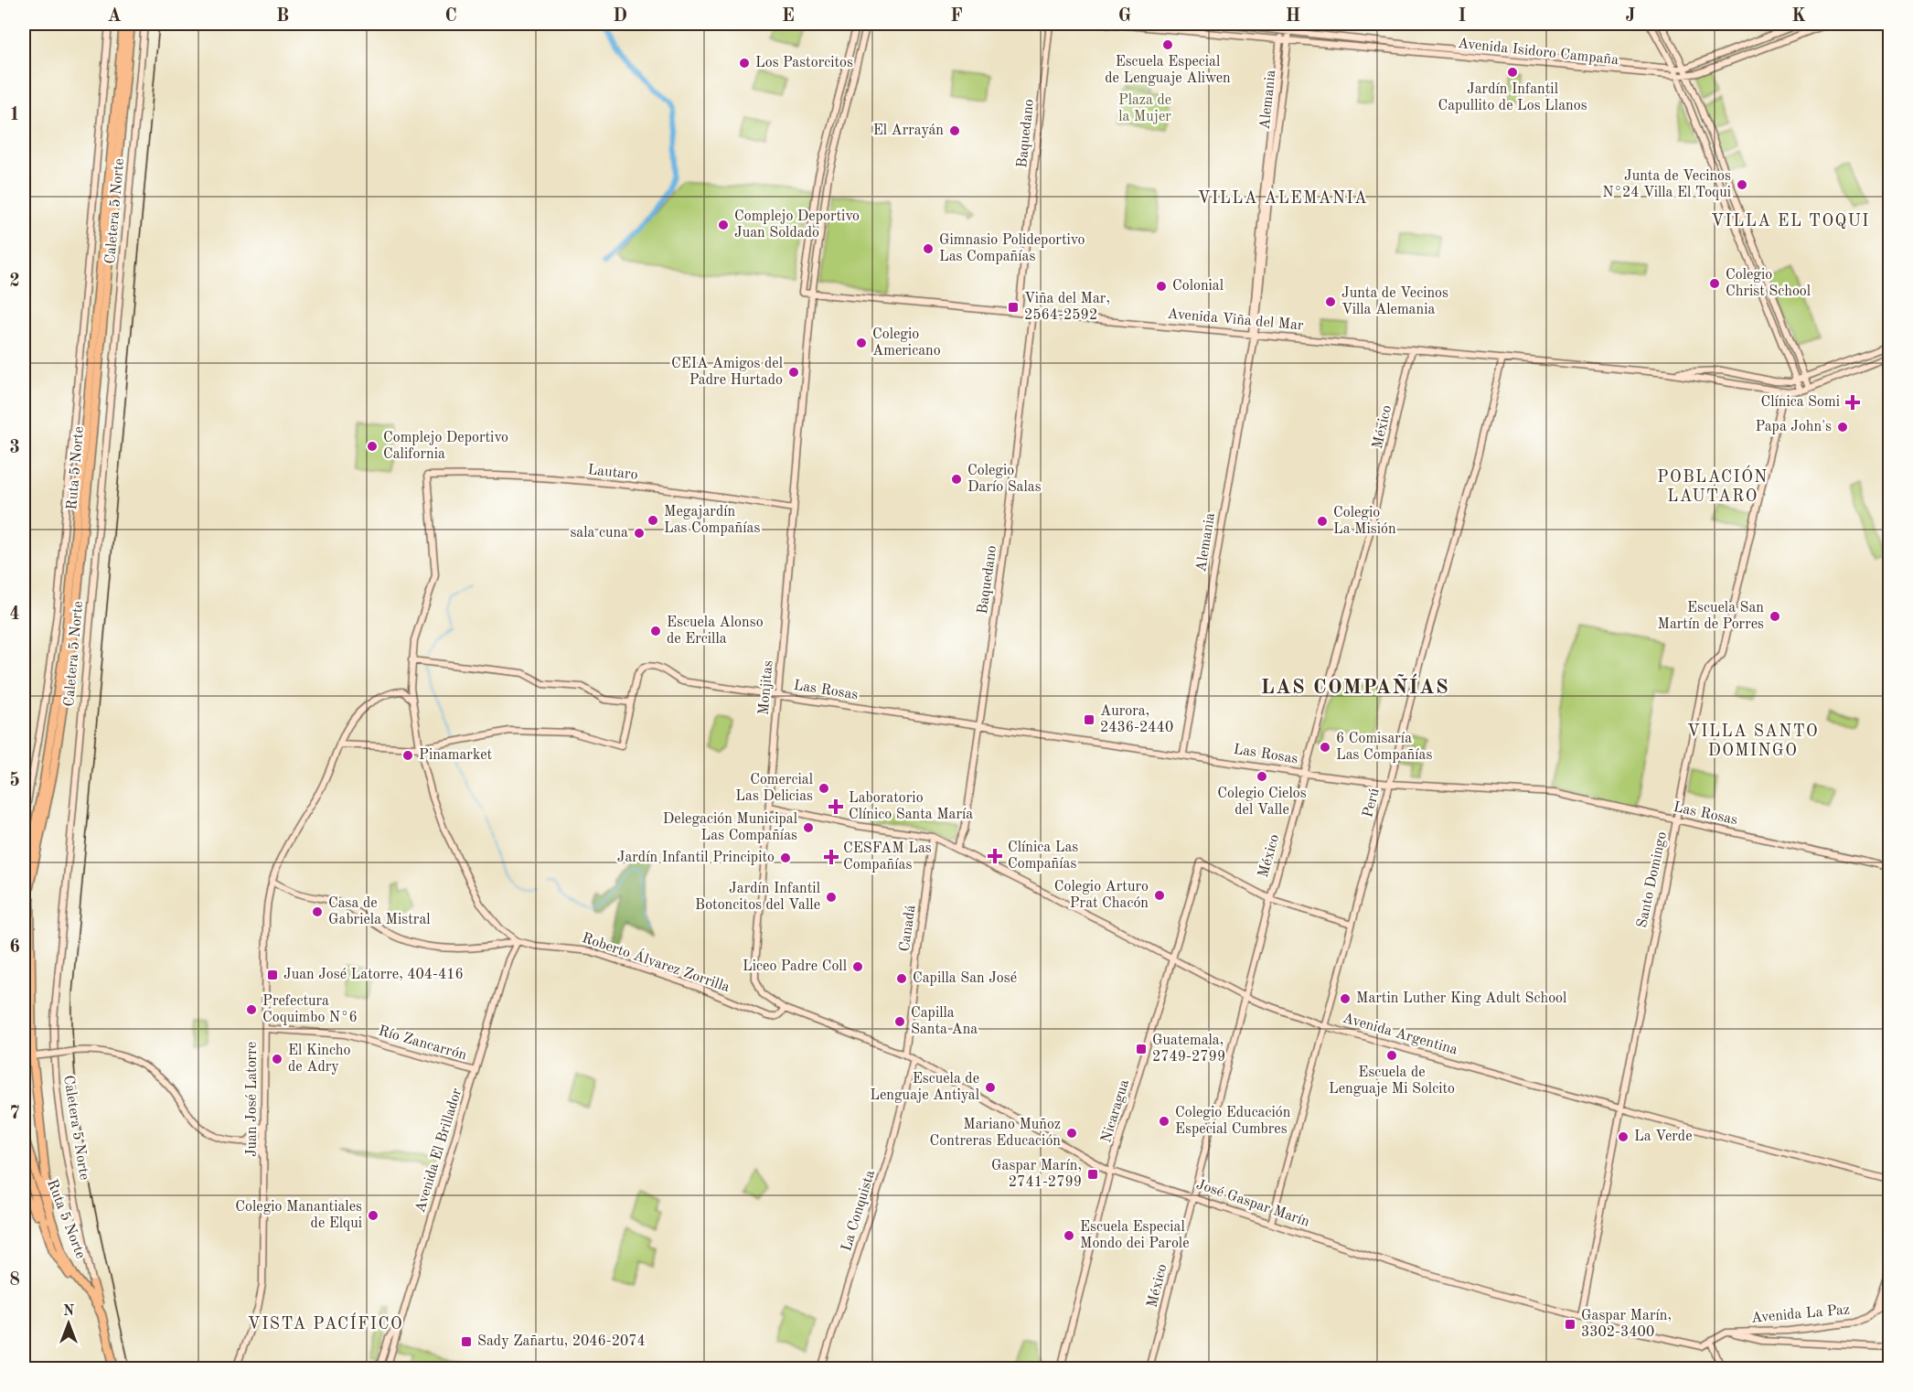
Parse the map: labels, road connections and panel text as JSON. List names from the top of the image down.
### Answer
{
  "streets": {
    "highway": ["Ruta 5 Norte"],
    "street": [
      "Avenida Isidoro Campaña",
      "Alemania",
      "Baquedano",
      "Caletera 5 Norte",
      "Avenida Viña del Mar",
      "México",
      "Lautaro",
      "Monjitas",
      "Las Rosas",
      "Perú",
      "Santo Domingo",
      "Canadá",
      "Roberto Álvarez Zorrilla",
      "Avenida Argentina",
      "Río Zancarrón",
      "Juan José Latorre",
      "Nicaragua",
      "Avenida El Brillador",
      "José Gaspar Marín",
      "La Conquista",
      "Avenida La Paz"
    ]
  },
  "crossings": [
    ["Avenida Isidoro Campaña", "Alemania"],
    ["Alemania", "Avenida Viña del Mar"],
    ["Alemania", "Las Rosas"],
    ["Baquedano", "Avenida Viña del Mar"],
    ["Baquedano", "Las Rosas"],
    ["Baquedano", "Avenida Argentina"],
    ["Avenida Viña del Mar", "México"],
    ["Avenida Viña del Mar", "Monjitas"],
    ["Avenida Viña del Mar", "Perú"],
    ["Avenida Viña del Mar", "Santo Domingo"],
    ["México", "Las Rosas"],
    ["México", "Avenida Argentina"],
    ["México", "Nicaragua"],
    ["México", "José Gaspar Marín"],
    ["Lautaro", "Monjitas"],
    ["Lautaro", "Roberto Álvarez Zorrilla"],
    ["Monjitas", "Las Rosas"],
    ["Monjitas", "Roberto Álvarez Zorrilla"],
    ["Monjitas", "Avenida Argentina"],
    ["Monjitas", "José Gaspar Marín"],
    ["Las Rosas", "Perú"],
    ["Las Rosas", "Santo Domingo"],
    ["Perú", "Avenida Argentina"],
    ["Perú", "José Gaspar Marín"],
    ["Santo Domingo", "Avenida Argentina"],
    ["Santo Domingo", "José Gaspar Marín"],
    ["Canadá", "Avenida Argentina"],
    ["Canadá", "José Gaspar Marín"],
    ["Roberto Álvarez Zorrilla", "Avenida El Brillador"],
    ["Avenida Argentina", "Nicaragua"],
    ["Río Zancarrón", "Juan José Latorre"],
    ["Río Zancarrón", "Avenida El Brillador"],
    ["Nicaragua", "José Gaspar Marín"],
    ["José Gaspar Marín", "La Conquista"],
    ["José Gaspar Marín", "Avenida La Paz"]
  ],
  "districts": [
    "VILLA ALEMANIA",
    "VILLA EL TOQUI",
    "POBLACIÓN LAUTARO",
    "LAS COMPAÑÍAS",
    "VILLA SANTO DOMINGO",
    "VISTA PACÍFICO"
  ],
  "parks": ["Plaza de la Mujer"],
  "places": {
    "other": [
      "Escuela Especial de Lenguaje Aliwen",
      "Los Pastorcitos",
      "Jardín Infantil Capullito de Los Llanos",
      "El Arrayán",
      "Junta de Vecinos N°24 Villa El Toqui",
      "Complejo Deportivo Juan Soldado",
      "Gimnasio Polideportivo Las Compañías",
      "Colegio Christ School",
      "Colonial",
      "Junta de Vecinos Villa Alemania",
      "Colegio Americano",
      "CEIA Amigos del Padre Hurtado",
      "Papa John's",
      "Complejo Deportivo California",
      "Colegio Darío Salas",
      "Megajardín Las Compañías",
      "Colegio La Misión",
      "sala cuna",
      "Escuela San Martín de Porres",
      "Escuela Alonso de Ercilla",
      "6 Comisaría Las Compañías",
      "Pinamarket",
      "Colegio Cielos del Valle",
      "Comercial Las Delicias",
      "Delegación Municipal Las Compañías",
      "Jardín Infantil Principito",
      "Colegio Arturo Prat Chacón",
      "Jardín Infantil Botoncitos del Valle",
      "Casa de Gabriela Mistral",
      "Liceo Padre Coll",
      "Capilla San José",
      "Martin Luther King Adult School",
      "Prefectura Coquimbo N°6",
      "Capilla Santa Ana",
      "Escuela de Lenguaje Mi Solcito",
      "El Kincho de Adry",
      "Escuela de Lenguaje Antiyal",
      "Colegio Educación Especial Cumbres",
      "Mariano Muñoz Contreras Educación",
      "La Verde",
      "Colegio Manantiales de Elqui",
      "Escuela Especial Mondo dei Parole"
    ],
    "transit": [
      "Viña del Mar, 2564-2592",
      "Aurora, 2436-2440",
      "Juan José Latorre, 404-416",
      "Guatemala, 2749-2799",
      "Gaspar Marín, 2741-2799",
      "Gaspar Marín, 3302-3400",
      "Sady Zañartu, 2046-2074"
    ],
    "health": [
      "Clínica Somi",
      "Laboratorio Clínico Santa María",
      "Clínica Las Compañías",
      "CESFAM Las Compañías"
    ]
  },
  "north": "top",
  "grid": {
    "columns": [
      "A",
      "B",
      "C",
      "D",
      "E",
      "F",
      "G",
      "H",
      "I",
      "J",
      "K"
    ],
    "rows": [
      "1",
      "2",
      "3",
      "4",
      "5",
      "6",
      "7",
      "8"
    ]
  }
}
